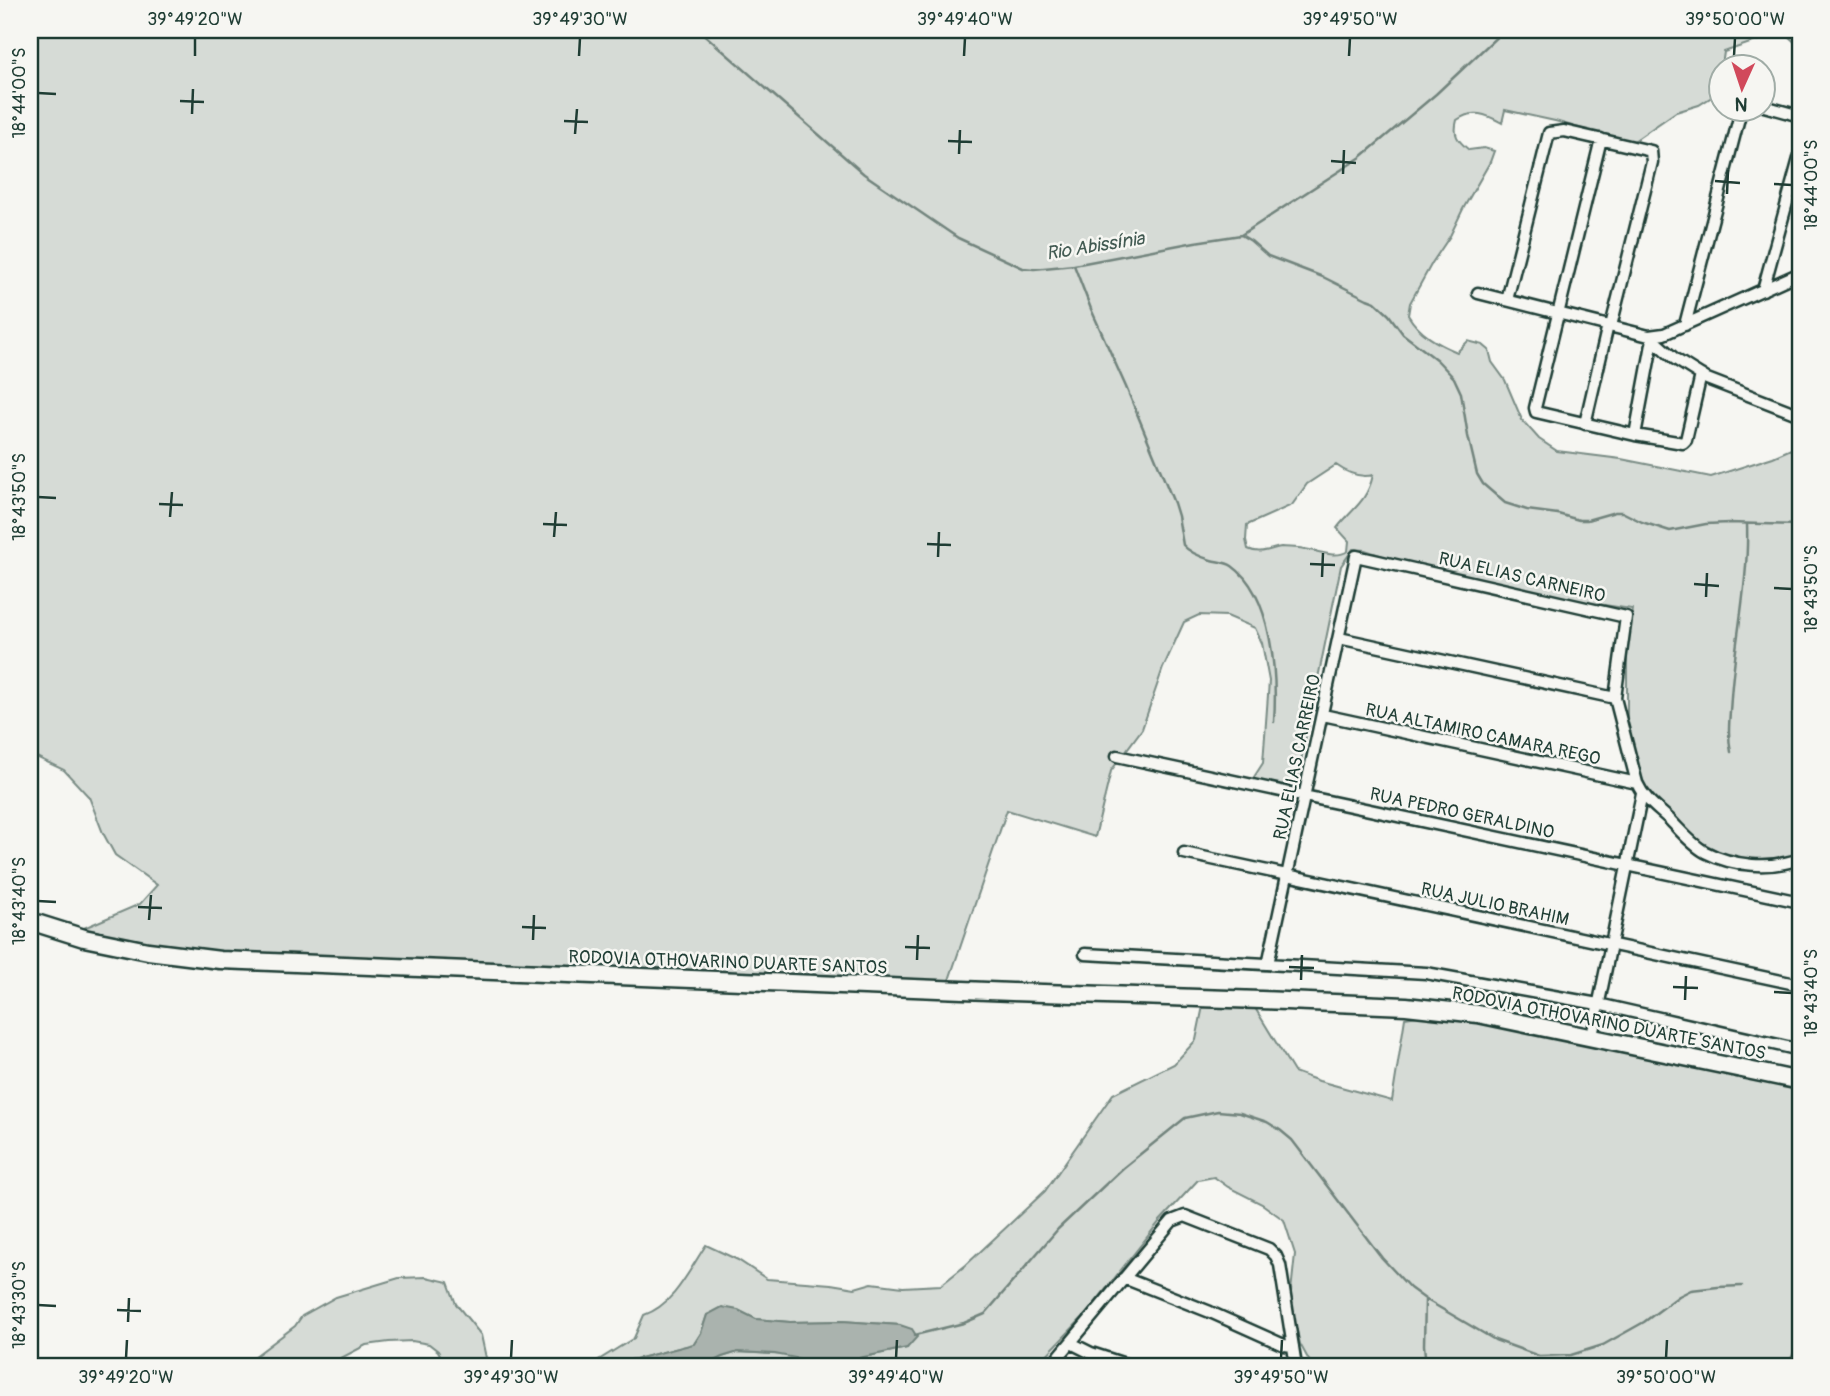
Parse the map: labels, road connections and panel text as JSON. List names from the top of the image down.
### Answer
{
  "streets": {
    "main road": ["RODOVIA OTHOVARINO DUARTE SANTOS"],
    "street": [
      "RUA ELIAS CARNEIRO",
      "RUA ALTAMIRO CAMARA REGO",
      "RUA ELIAS CARREIRO",
      "RUA PEDRO GERALDINO",
      "RUA JULIO BRAHIM"
    ]
  },
  "crossings": [
    ["RUA ELIAS CARNEIRO", "RUA ALTAMIRO CAMARA REGO"],
    ["RUA ELIAS CARNEIRO", "RUA ELIAS CARREIRO"],
    ["RUA ALTAMIRO CAMARA REGO", "RUA ELIAS CARREIRO"],
    ["RUA ELIAS CARREIRO", "RUA PEDRO GERALDINO"],
    ["RUA ELIAS CARREIRO", "RUA JULIO BRAHIM"]
  ],
  "water": ["Rio Abissínia"],
  "north": "bottom",
  "coordinates": [
    "39°49'20\"W",
    "39°49'30\"W",
    "39°49'40\"W",
    "39°49'50\"W",
    "39°50'00\"W",
    "18°44'00\"S",
    "18°43'50\"S",
    "18°43'40\"S",
    "18°43'30\"S"
  ]
}
